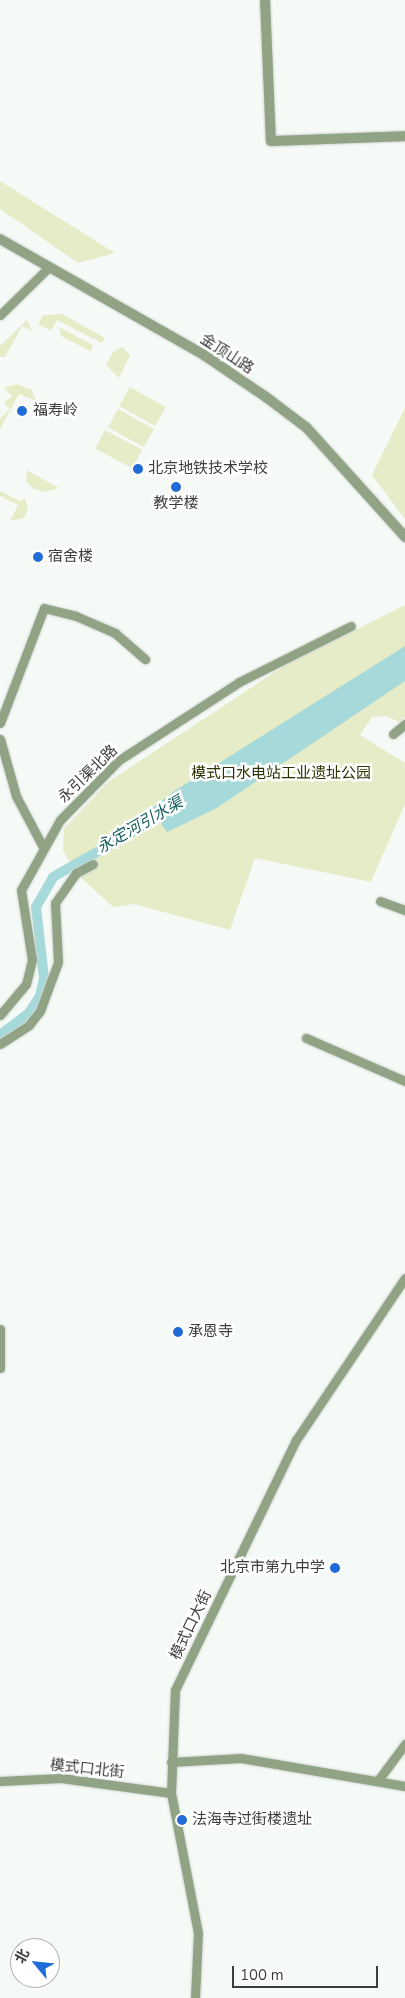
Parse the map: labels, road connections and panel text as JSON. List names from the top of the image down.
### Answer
{
  "streets": {
    "street": [
      "金顶山路",
      "永引渠北路",
      "模式口大街",
      "模式口北街"
    ]
  },
  "crossings": [
    ["模式口大街", "模式口北街"]
  ],
  "water": ["永定河引水渠"],
  "parks": ["模式口水电站工业遗址公园"],
  "places": [
    "福寿岭",
    "北京地铁技术学校",
    "教学楼",
    "宿舍楼",
    "承恩寺",
    "北京市第九中学",
    "法海寺过街楼遗址"
  ],
  "scale_bar": "100 m",
  "north": "top left"
}
